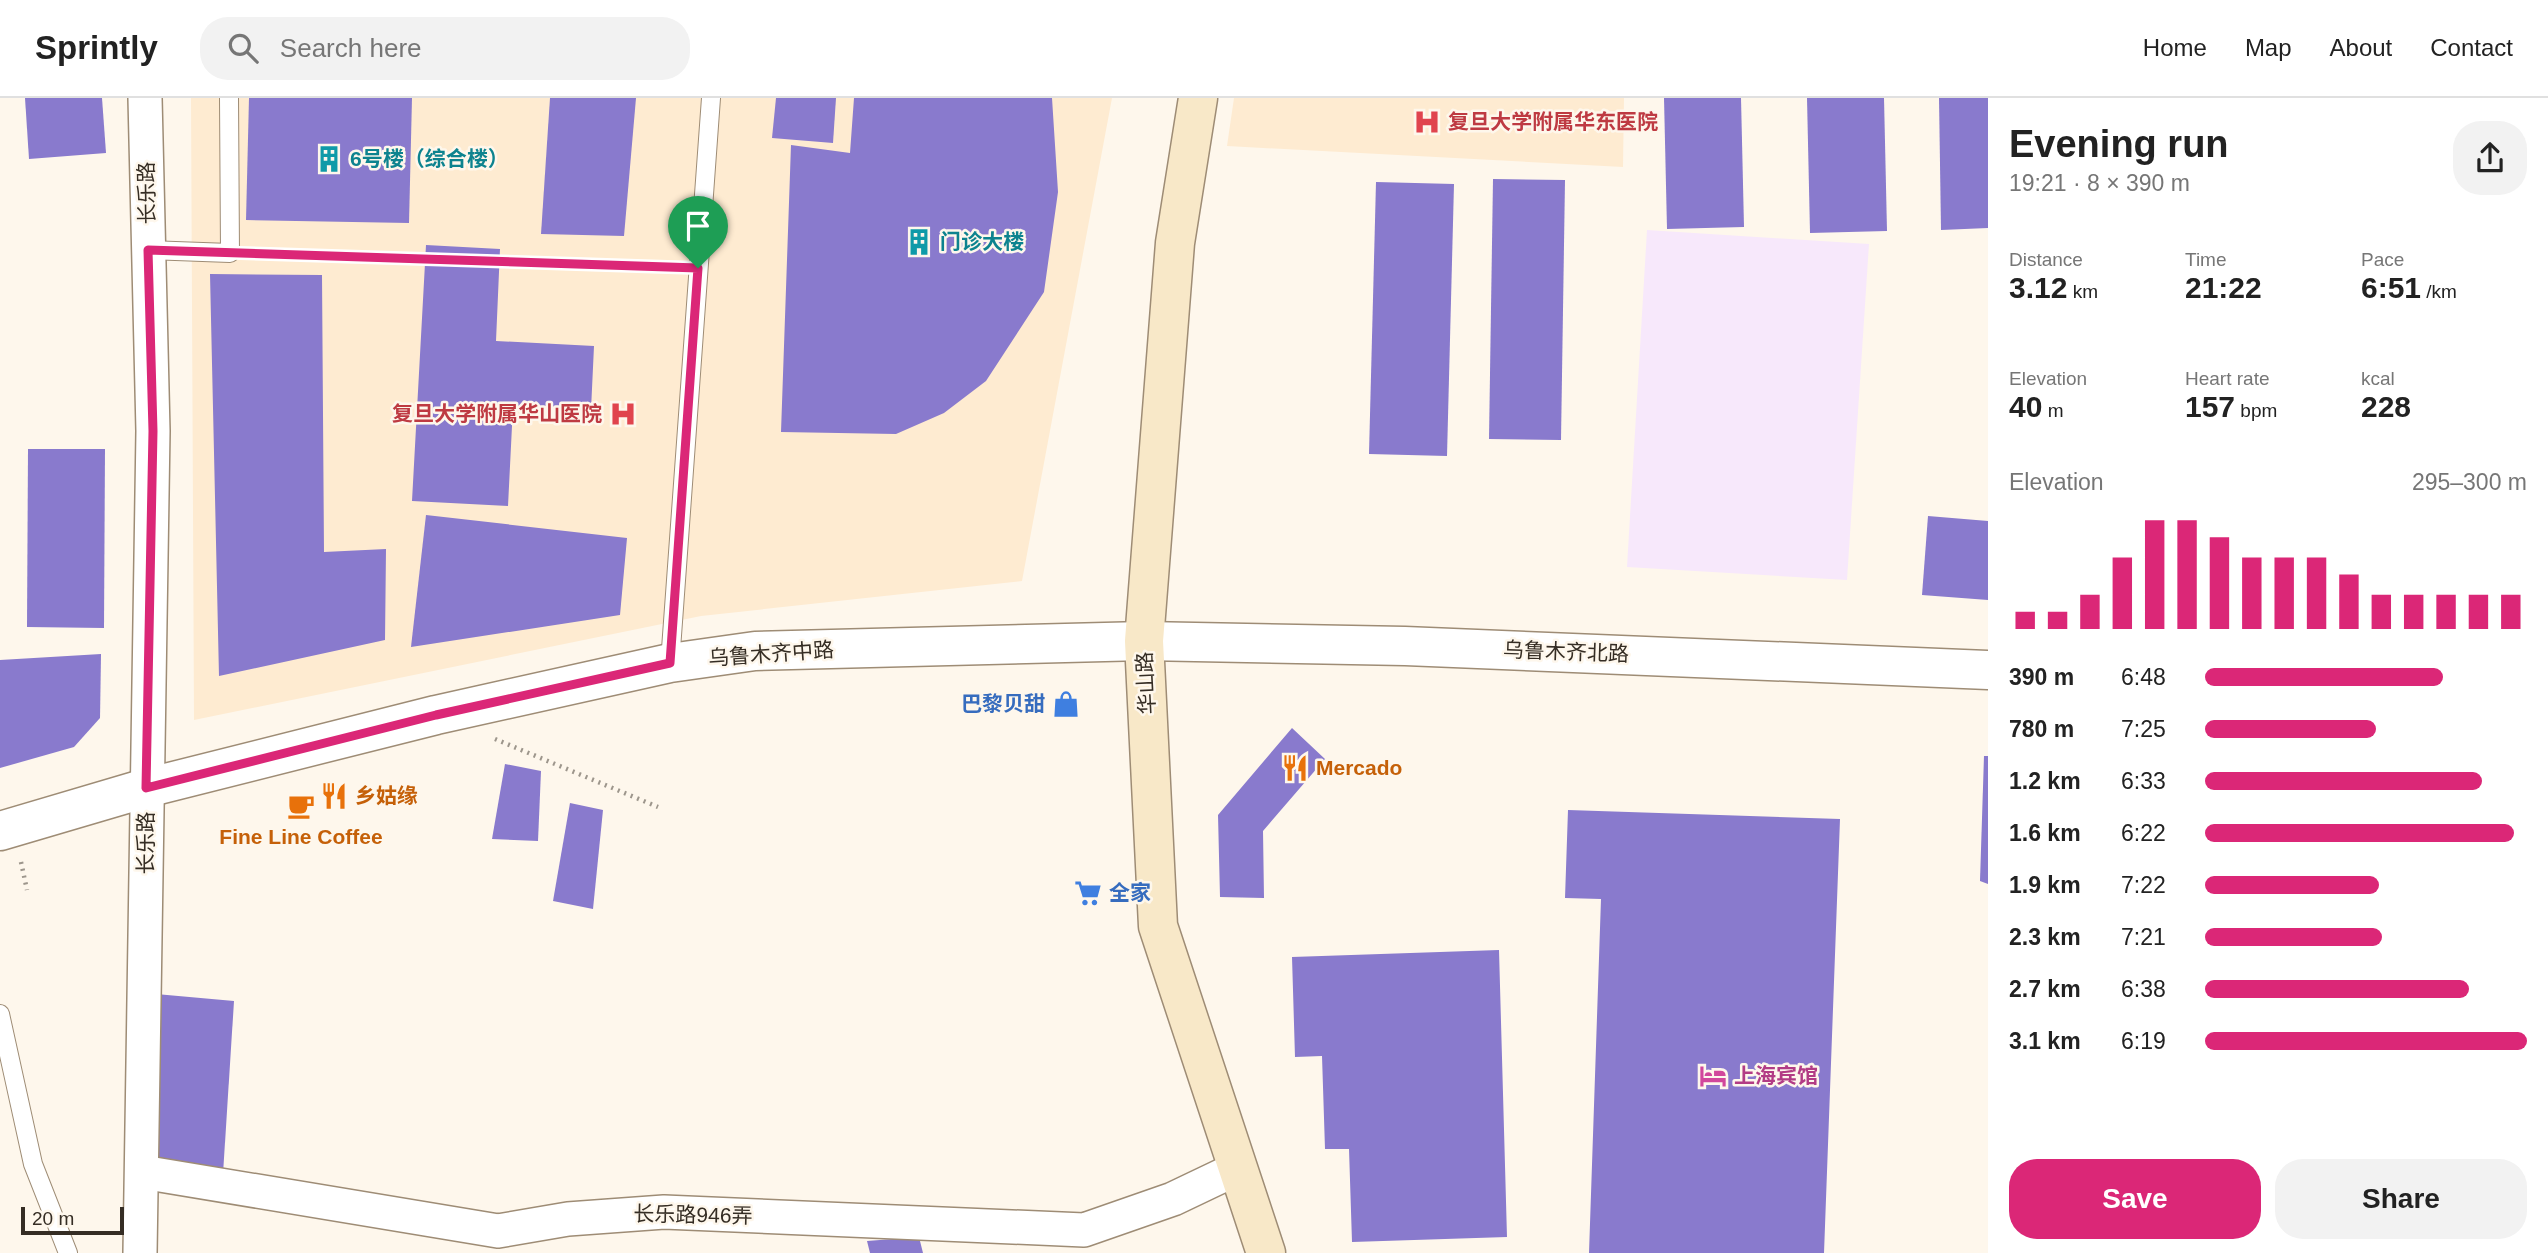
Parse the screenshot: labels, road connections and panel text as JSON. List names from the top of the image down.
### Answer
{
  "streets": {
    "main road": ["华山路"],
    "street": [
      "长乐路",
      "乌鲁木齐北路",
      "乌鲁木齐中路",
      "长乐路946弄"
    ]
  },
  "crossings": [
    ["长乐路", "乌鲁木齐中路"],
    ["长乐路", "长乐路946弄"],
    ["乌鲁木齐北路", "乌鲁木齐中路"],
    ["乌鲁木齐北路", "华山路"],
    ["乌鲁木齐中路", "华山路"],
    ["华山路", "长乐路946弄"]
  ],
  "places": {
    "hospital": ["复旦大学附属华东医院", "复旦大学附属华山医院"],
    "building": ["6号楼（综合楼）", "门诊大楼"],
    "shop": ["巴黎贝甜"],
    "restaurant": ["Mercado", "乡姑缘"],
    "cafe": ["Fine Line Coffee"],
    "supermarket": ["全家"],
    "hotel": ["上海宾馆"]
  },
  "scale_bar": "20 m",
  "page": {
    "header": "Sprintly",
    "search": "Search here",
    "nav": [
      "Home",
      "Map",
      "About",
      "Contact"
    ],
    "heading": ["Evening run", "19:21 · 8 × 390 m"],
    "stats": [
      ["Distance", "3.12 km"],
      ["Time", "21:22"],
      ["Pace", "6:51 /km"],
      ["Elevation", "40 m"],
      ["Heart rate", "157 bpm"],
      ["kcal", "228"]
    ],
    "chart": ["Elevation", "295–300 m"],
    "list": [
      {
        "name": "390 m",
        "note": "6:48"
      },
      {
        "name": "780 m",
        "note": "7:25"
      },
      {
        "name": "1.2 km",
        "note": "6:33"
      },
      {
        "name": "1.6 km",
        "note": "6:22"
      },
      {
        "name": "1.9 km",
        "note": "7:22"
      },
      {
        "name": "2.3 km",
        "note": "7:21"
      },
      {
        "name": "2.7 km",
        "note": "6:38"
      },
      {
        "name": "3.1 km",
        "note": "6:19"
      }
    ],
    "buttons": ["Save", "Share"],
    "scale": "20 m"
  }
}
